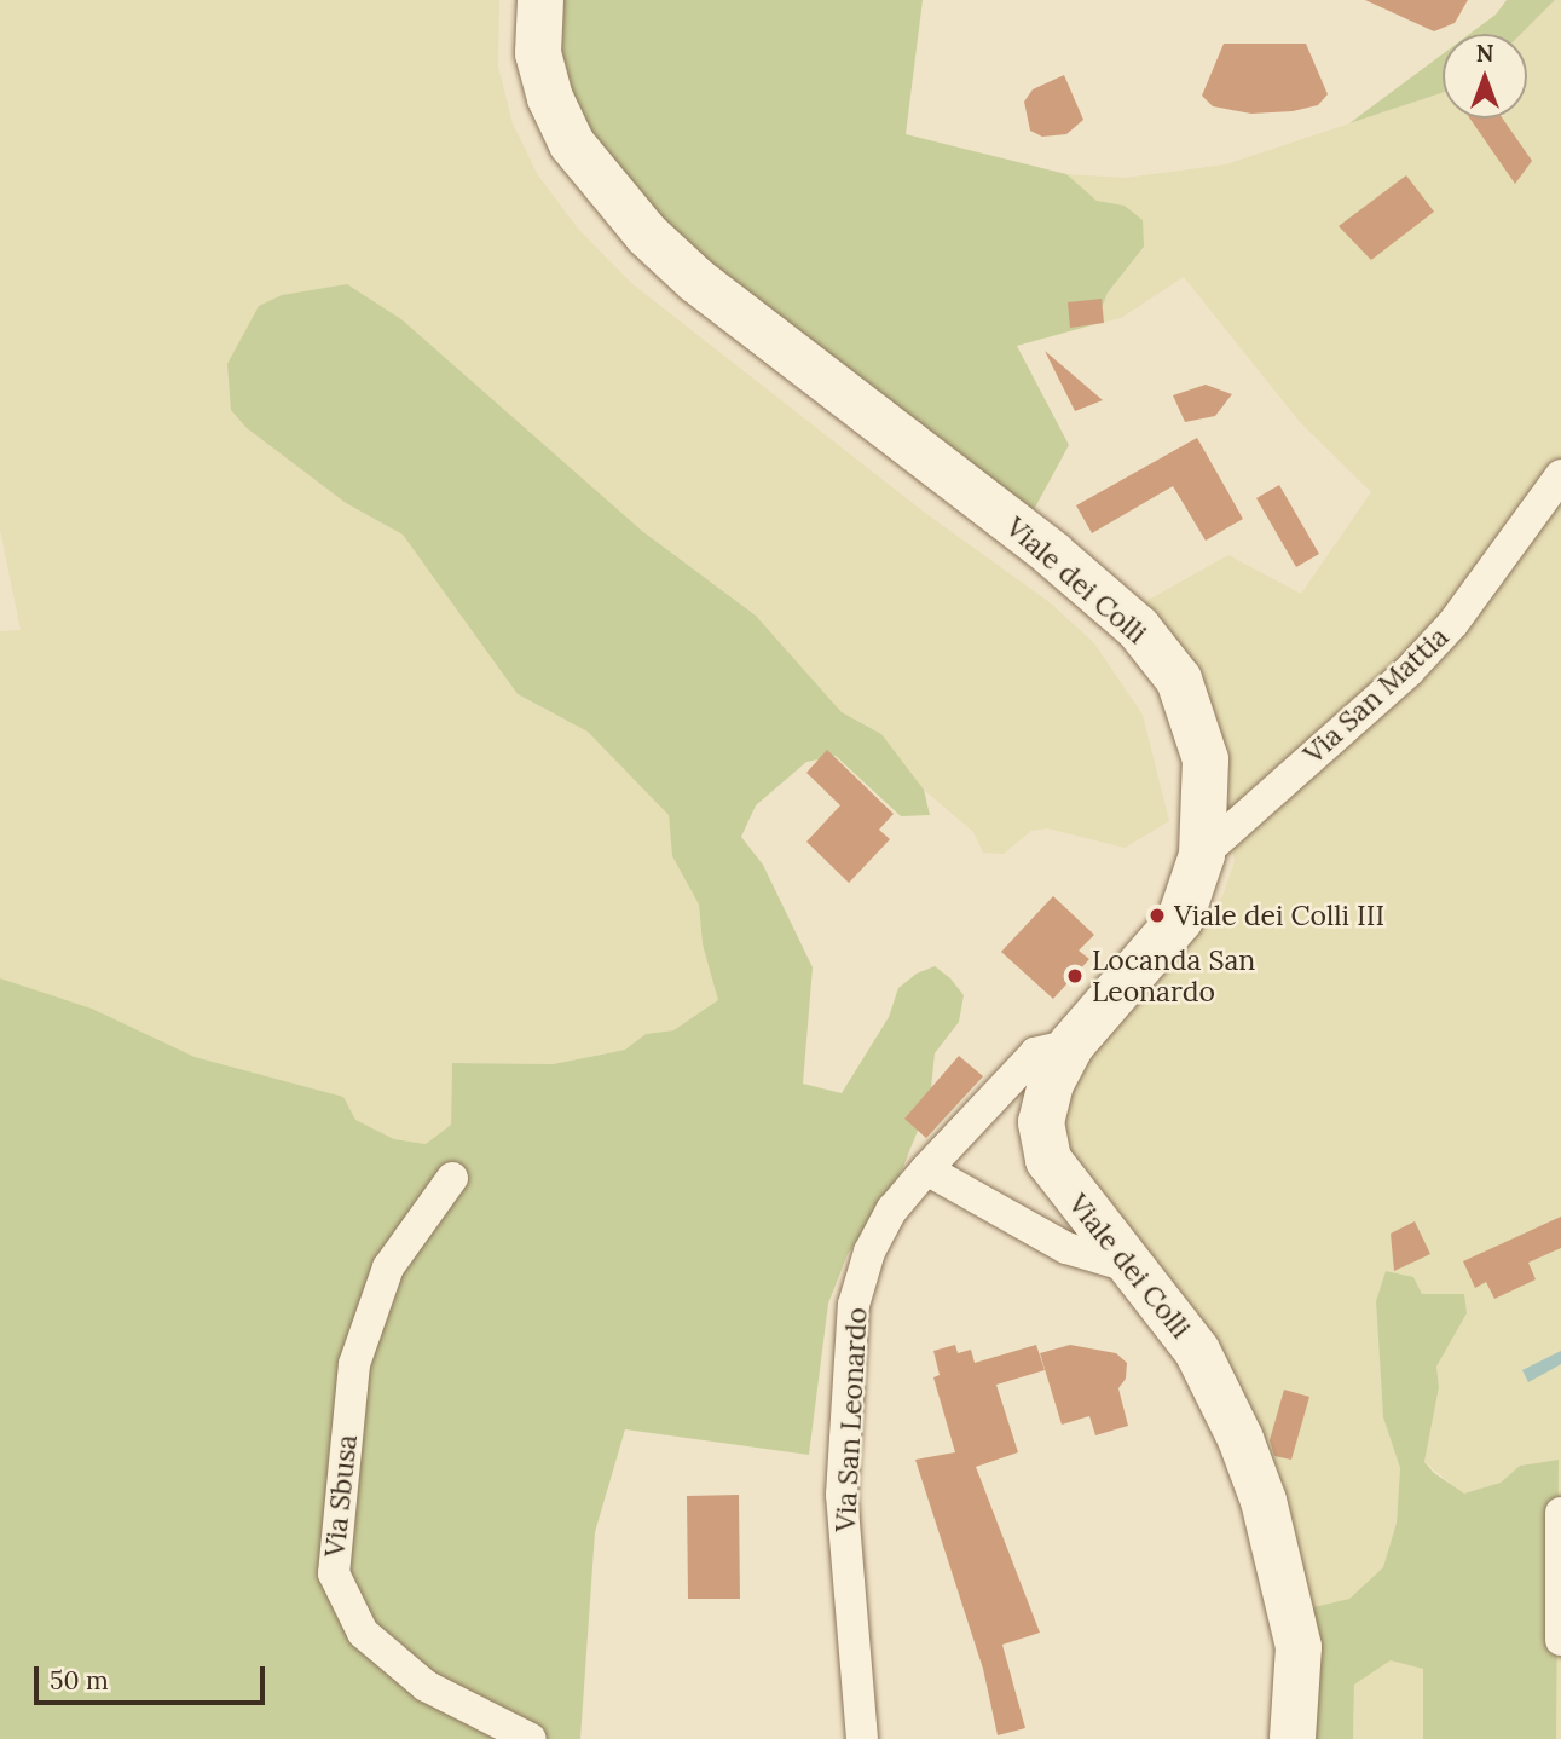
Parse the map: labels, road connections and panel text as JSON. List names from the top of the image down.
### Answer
{
  "streets": {
    "street": [
      "Viale dei Colli",
      "Via San Mattia",
      "Via San Leonardo",
      "Via Sbusa"
    ]
  },
  "crossings": [
    ["Viale dei Colli", "Via San Mattia"],
    ["Viale dei Colli", "Via San Leonardo"]
  ],
  "places": ["Viale dei Colli III", "Locanda San Leonardo"],
  "scale_bar": "50 m",
  "north": "top"
}
